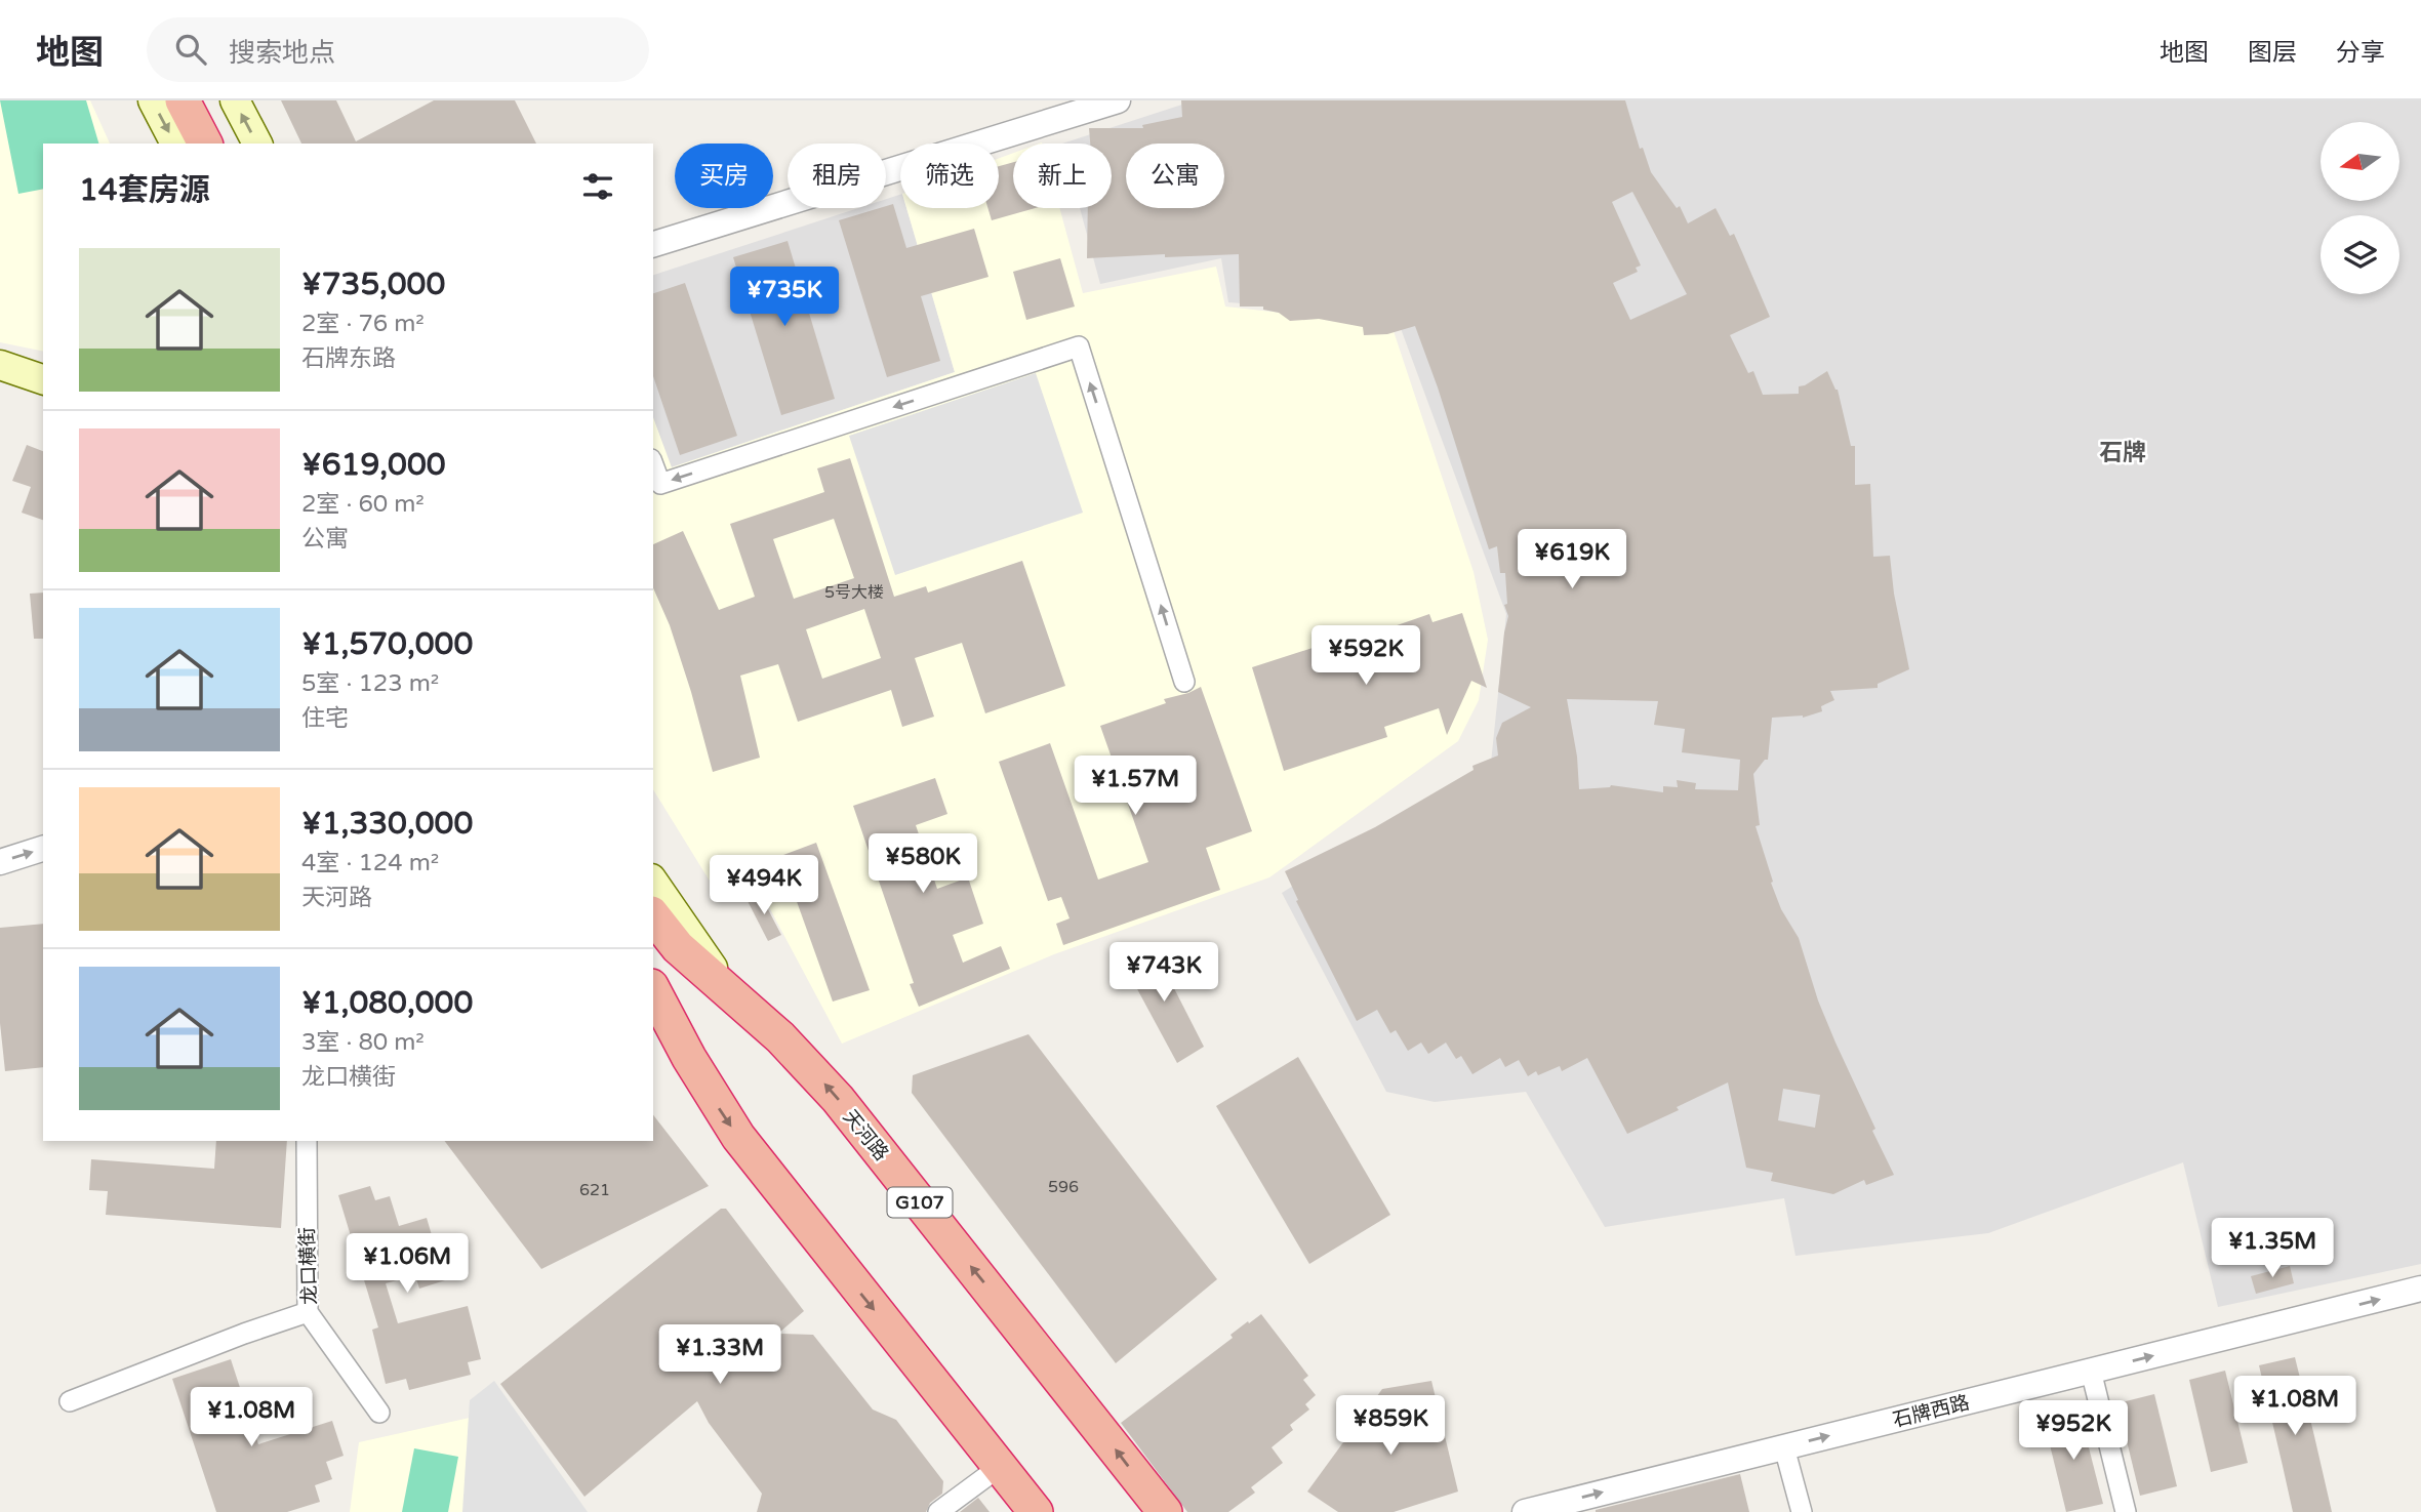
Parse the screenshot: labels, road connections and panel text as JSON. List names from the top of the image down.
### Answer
{
  "streets": {
    "highway": ["天河路", "G107"],
    "street": ["龙口横街", "石牌西路"]
  },
  "one_way": ["石牌西路"],
  "districts": ["石牌"],
  "house_numbers": ["5号大楼", "596", "621"],
  "north": "left",
  "page": {
    "header": "地图",
    "search": "搜索地点",
    "nav": ["地图", "图层", "分享"],
    "chip": [
      "买房",
      "租房",
      "筛选",
      "新上",
      "公寓"
    ],
    "heading": "14套房源",
    "list": [
      {
        "name": "¥735,000",
        "note": "2室 · 76 m² · 石牌东路"
      },
      {
        "name": "¥619,000",
        "note": "2室 · 60 m² · 公寓"
      },
      {
        "name": "¥1,570,000",
        "note": "5室 · 123 m² · 住宅"
      },
      {
        "name": "¥1,330,000",
        "note": "4室 · 124 m² · 天河路"
      },
      {
        "name": "¥1,080,000",
        "note": "3室 · 80 m² · 龙口横街"
      }
    ],
    "price": [
      "¥735K",
      "¥619K",
      "¥592K",
      "¥1.57M",
      "¥580K",
      "¥494K",
      "¥743K",
      "¥1.35M",
      "¥1.06M",
      "¥1.33M",
      "¥1.08M",
      "¥1.08M",
      "¥859K",
      "¥952K"
    ]
  }
}
